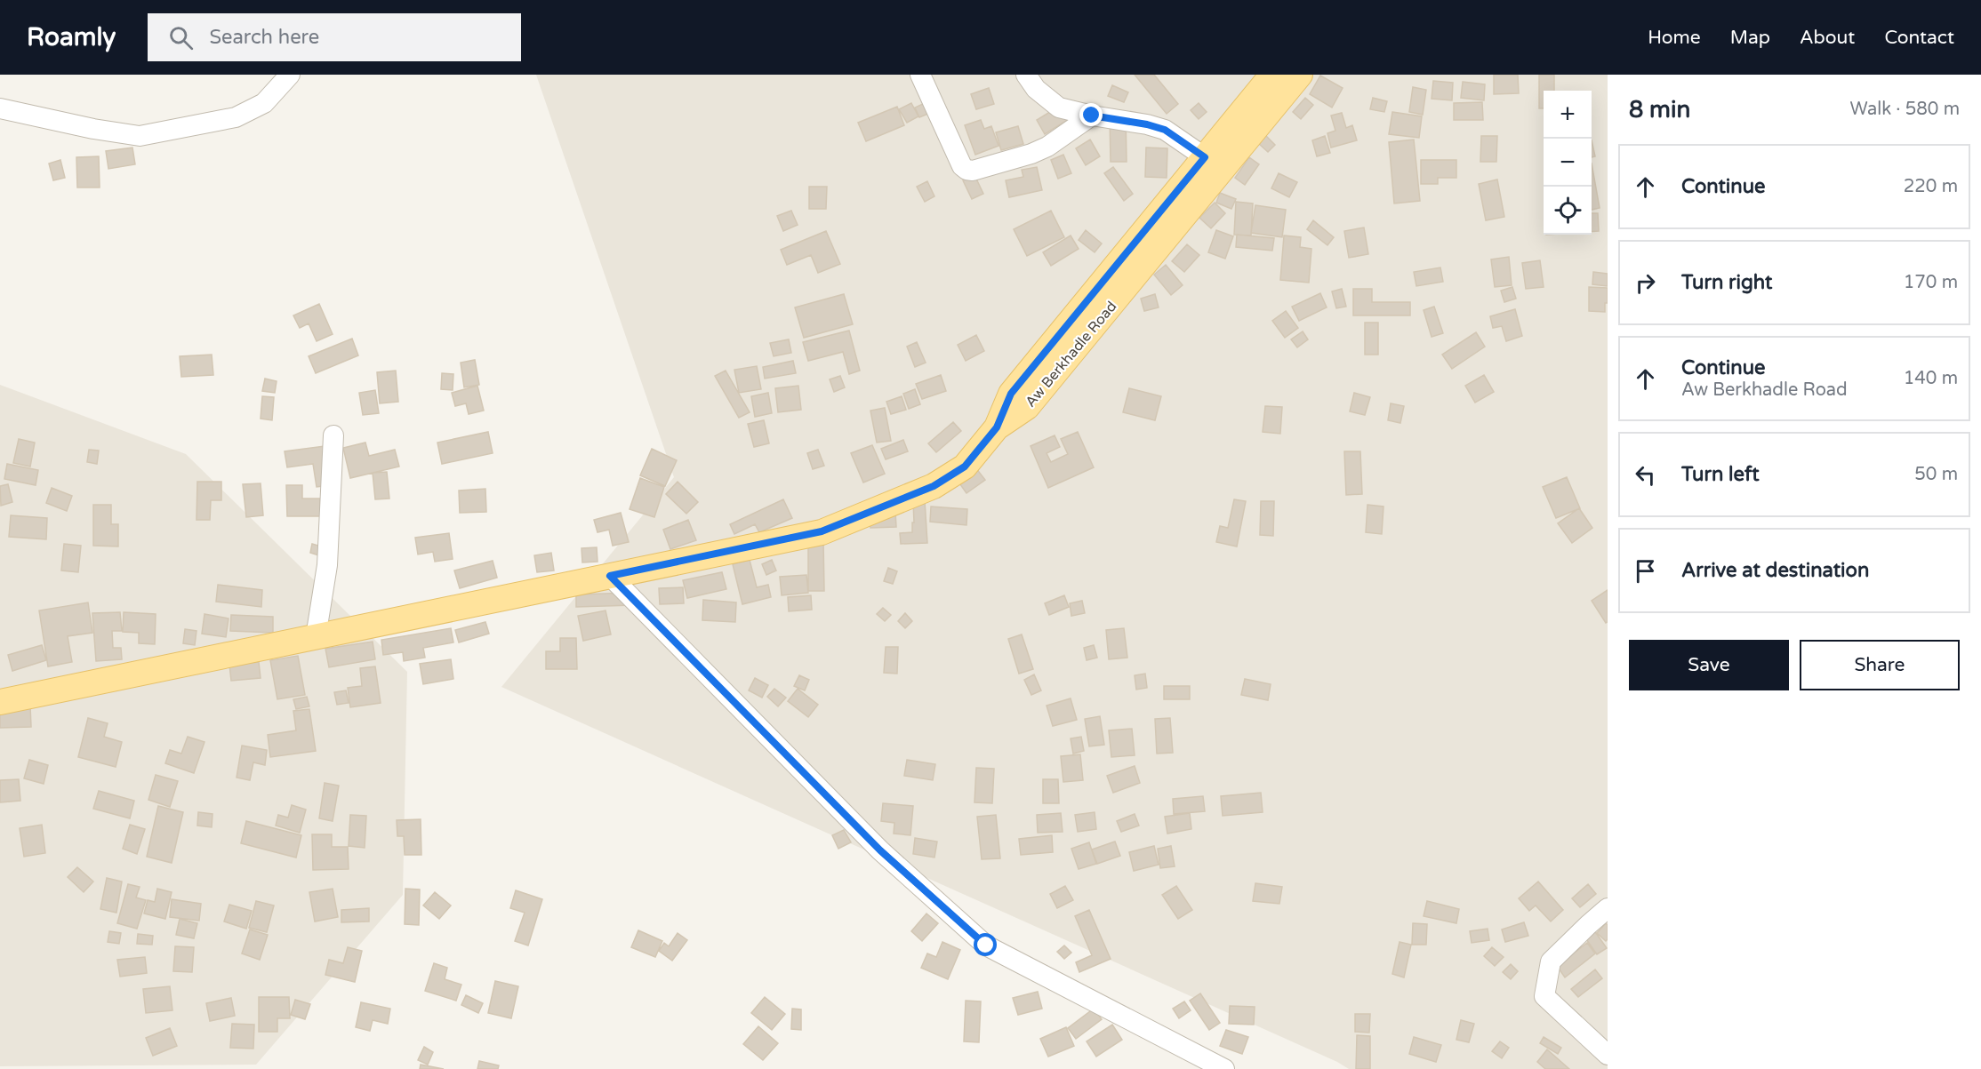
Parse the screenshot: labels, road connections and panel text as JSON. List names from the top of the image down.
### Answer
{
  "streets": {
    "main road": ["Aw Berkhadle Road"]
  },
  "page": {
    "header": "Roamly",
    "search": "Search here",
    "nav": [
      "Home",
      "Map",
      "About",
      "Contact"
    ],
    "heading": ["8 min", "Walk · 580 m"],
    "map_buttons": ["+", "−"],
    "list": [
      ["Continue", "220 m"],
      ["Turn right", "170 m"],
      ["Continue", "Aw Berkhadle Road", "140 m"],
      ["Turn left", "50 m"],
      "Arrive at destination"
    ],
    "buttons": ["Save", "Share"]
  }
}
